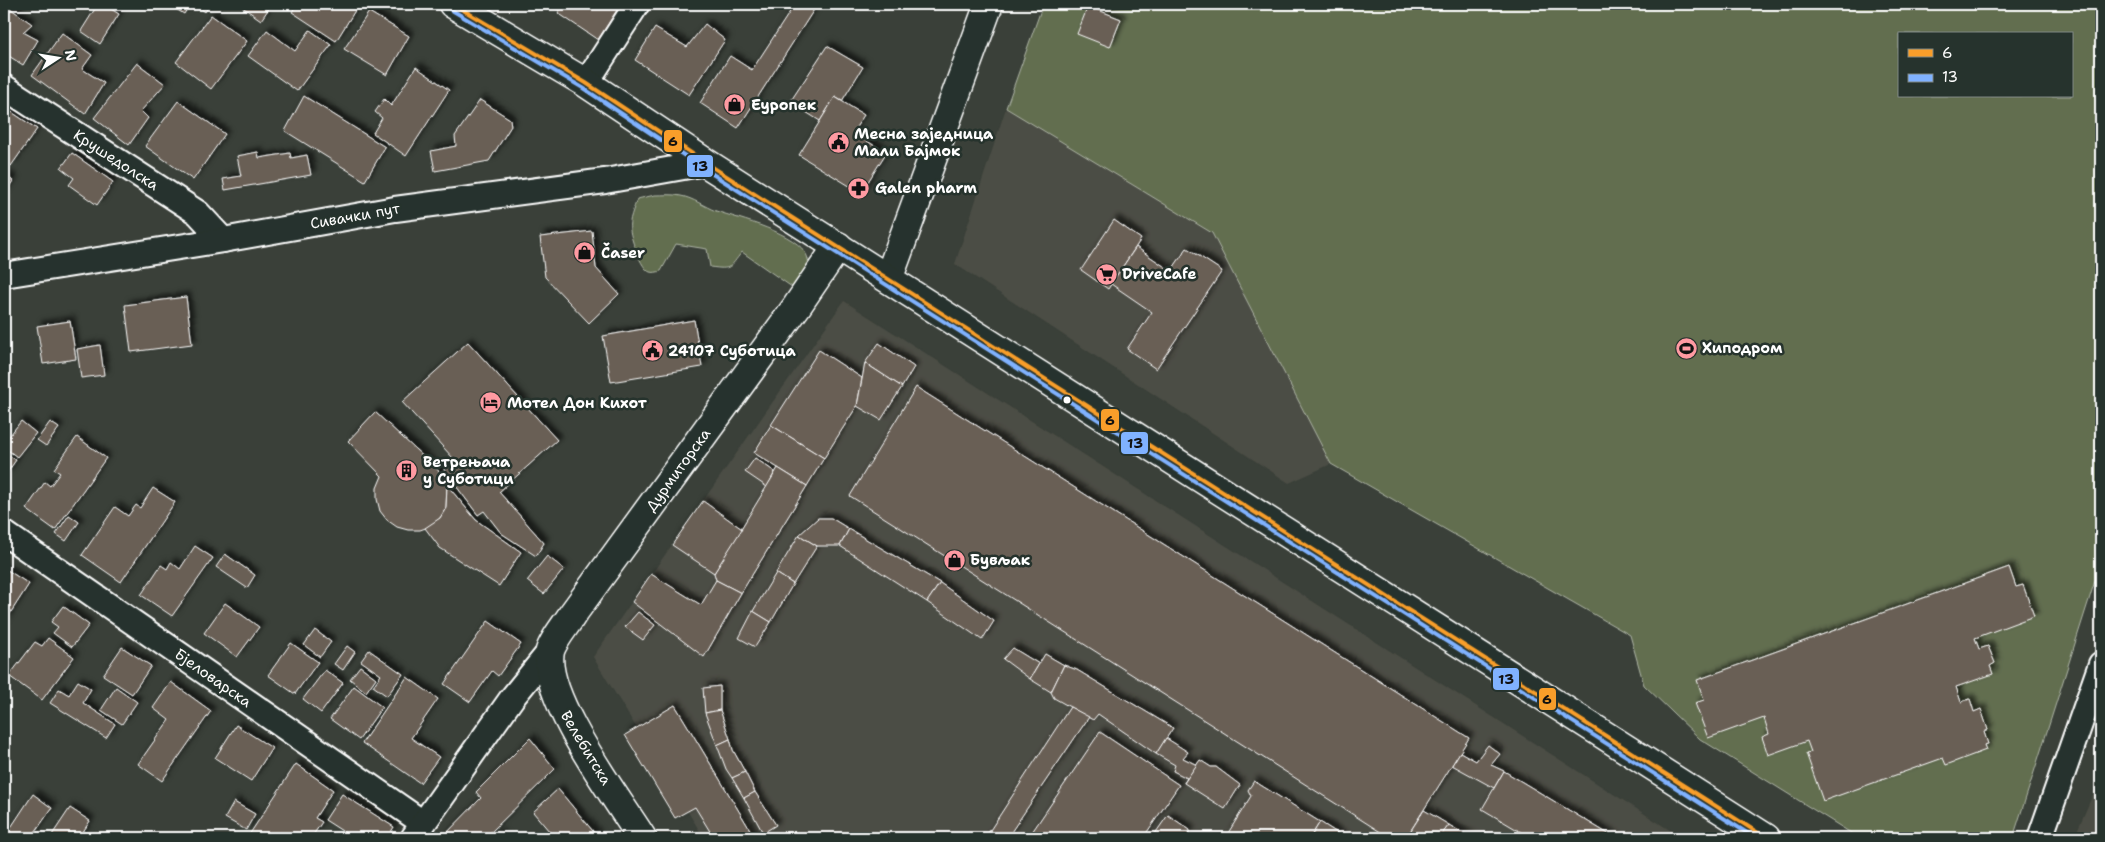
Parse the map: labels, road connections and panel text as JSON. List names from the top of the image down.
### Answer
{
  "streets": {
    "main road": ["Дурмиторска", "Велебитска"],
    "street": ["Крушедолска", "Сивачки пут", "Бјеловарска"]
  },
  "crossings": [
    ["Крушедолска", "Сивачки пут"],
    ["Дурмиторска", "Бјеловарска"],
    ["Дурмиторска", "Велебитска"]
  ],
  "places": {
    "shop": ["Еуропек", "Časer", "Бувљак"],
    "public building": ["Месна заједница Мали Бајмок", "24107 Суботица"],
    "pharmacy": ["Galen pharm"],
    "supermarket": ["DriveCafe"],
    "sports": ["Хиподром"],
    "hotel": ["Мотел Дон Кихот"],
    "building": ["Ветрењача у Суботици"]
  },
  "lines": ["transit line 6", "transit line 13"],
  "legend": ["6", "13"],
  "north": "right"
}
